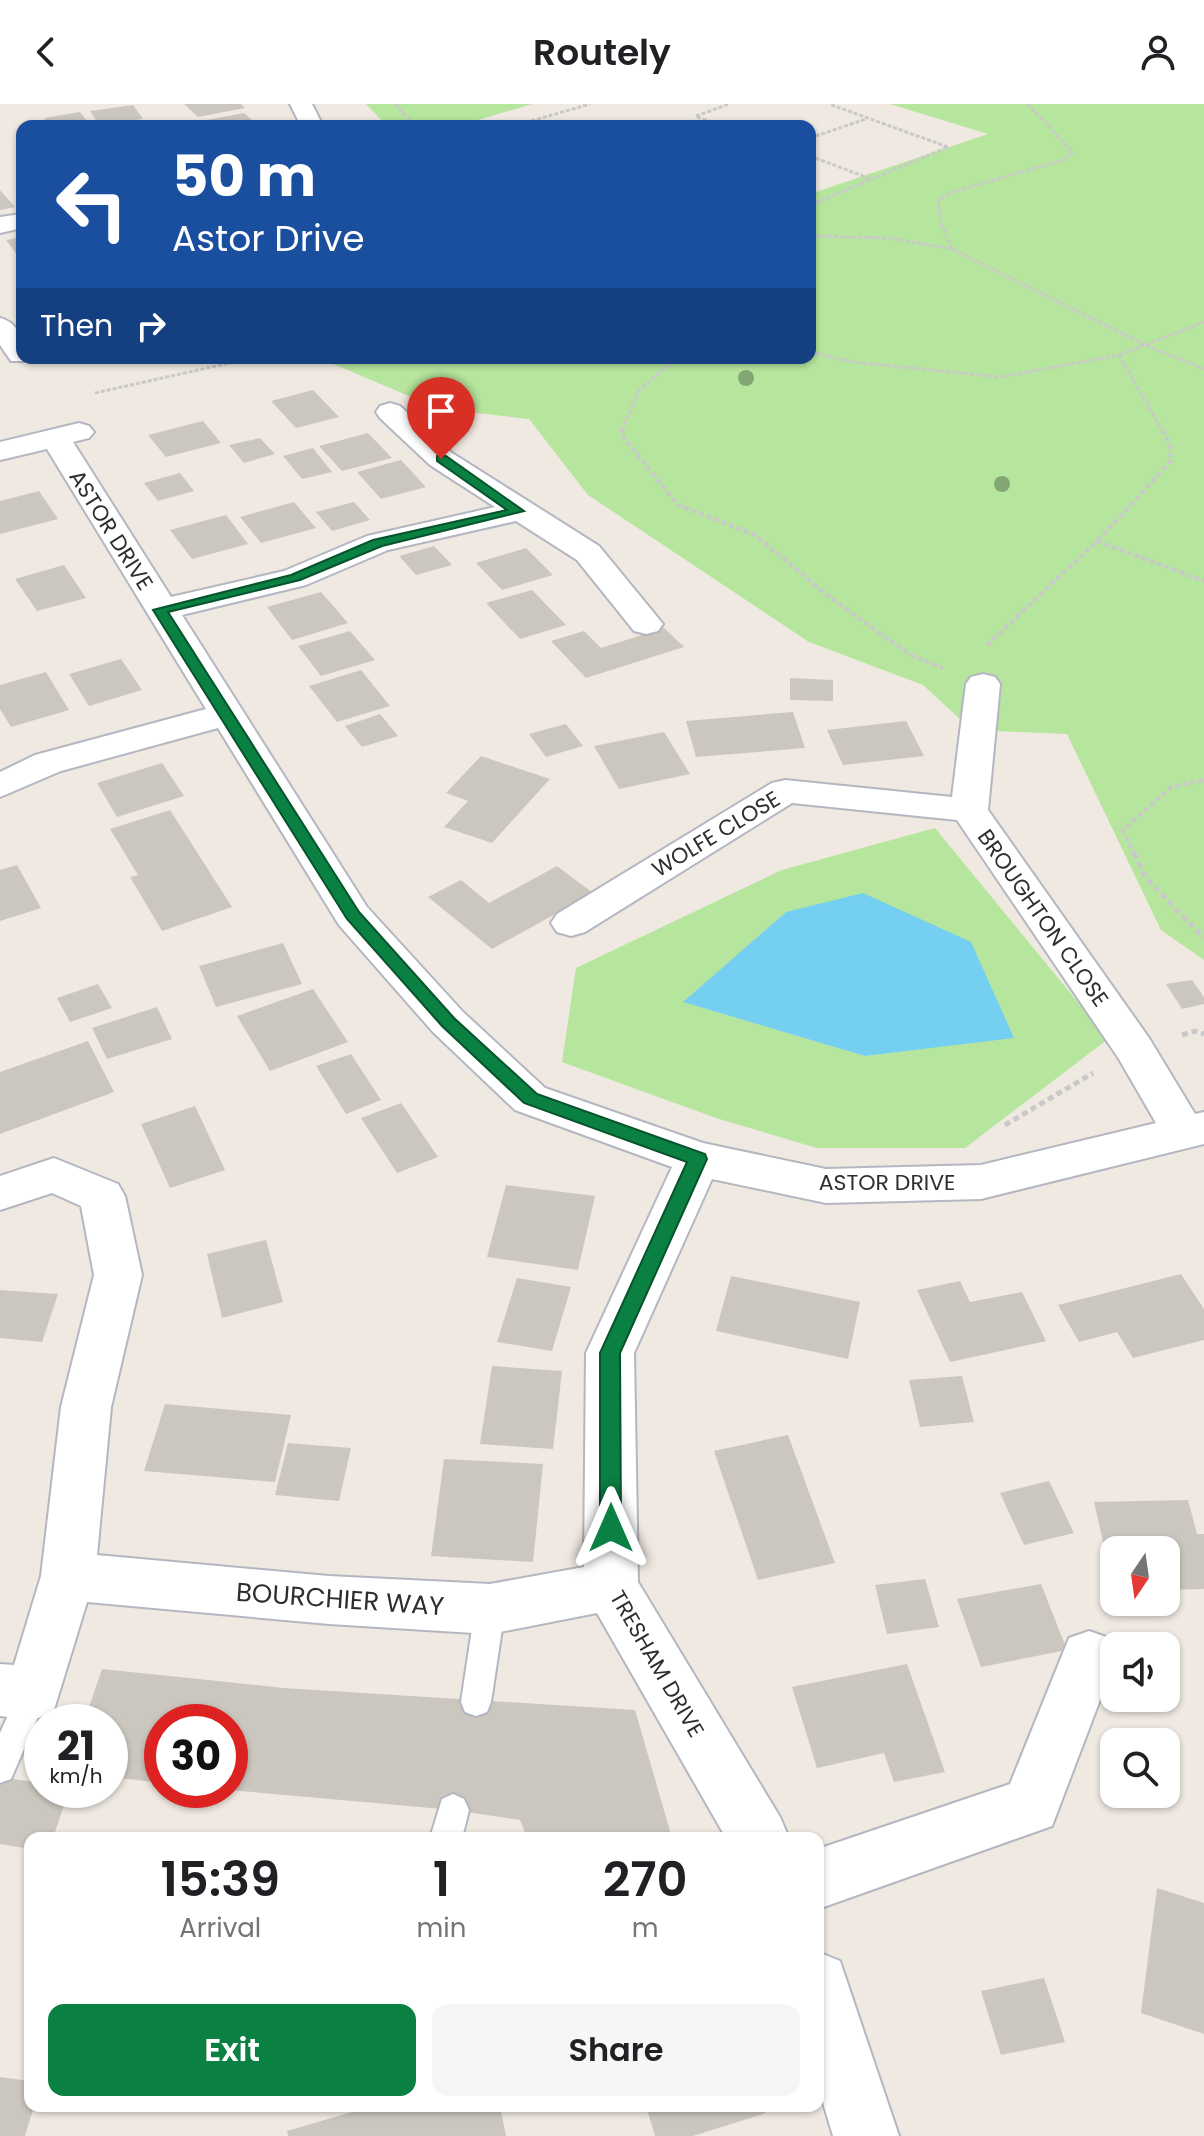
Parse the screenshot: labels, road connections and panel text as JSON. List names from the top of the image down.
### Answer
{
  "streets": {
    "street": [
      "ASTOR DRIVE",
      "WOLFE CLOSE",
      "BROUGHTON CLOSE",
      "BOURCHIER WAY",
      "TRESHAM DRIVE"
    ]
  },
  "crossings": [
    ["ASTOR DRIVE", "BROUGHTON CLOSE"],
    ["ASTOR DRIVE", "TRESHAM DRIVE"],
    ["WOLFE CLOSE", "BROUGHTON CLOSE"],
    ["BOURCHIER WAY", "TRESHAM DRIVE"]
  ],
  "north": "bottom",
  "page": {
    "header": "Routely",
    "turn": ["50 m", "Astor Drive"],
    "then": "Then",
    "speed": "21 km/h",
    "limit": "30",
    "eta": [
      "15:39",
      "Arrival",
      "1",
      "min",
      "270",
      "m"
    ],
    "buttons": ["Exit", "Share"]
  }
}
